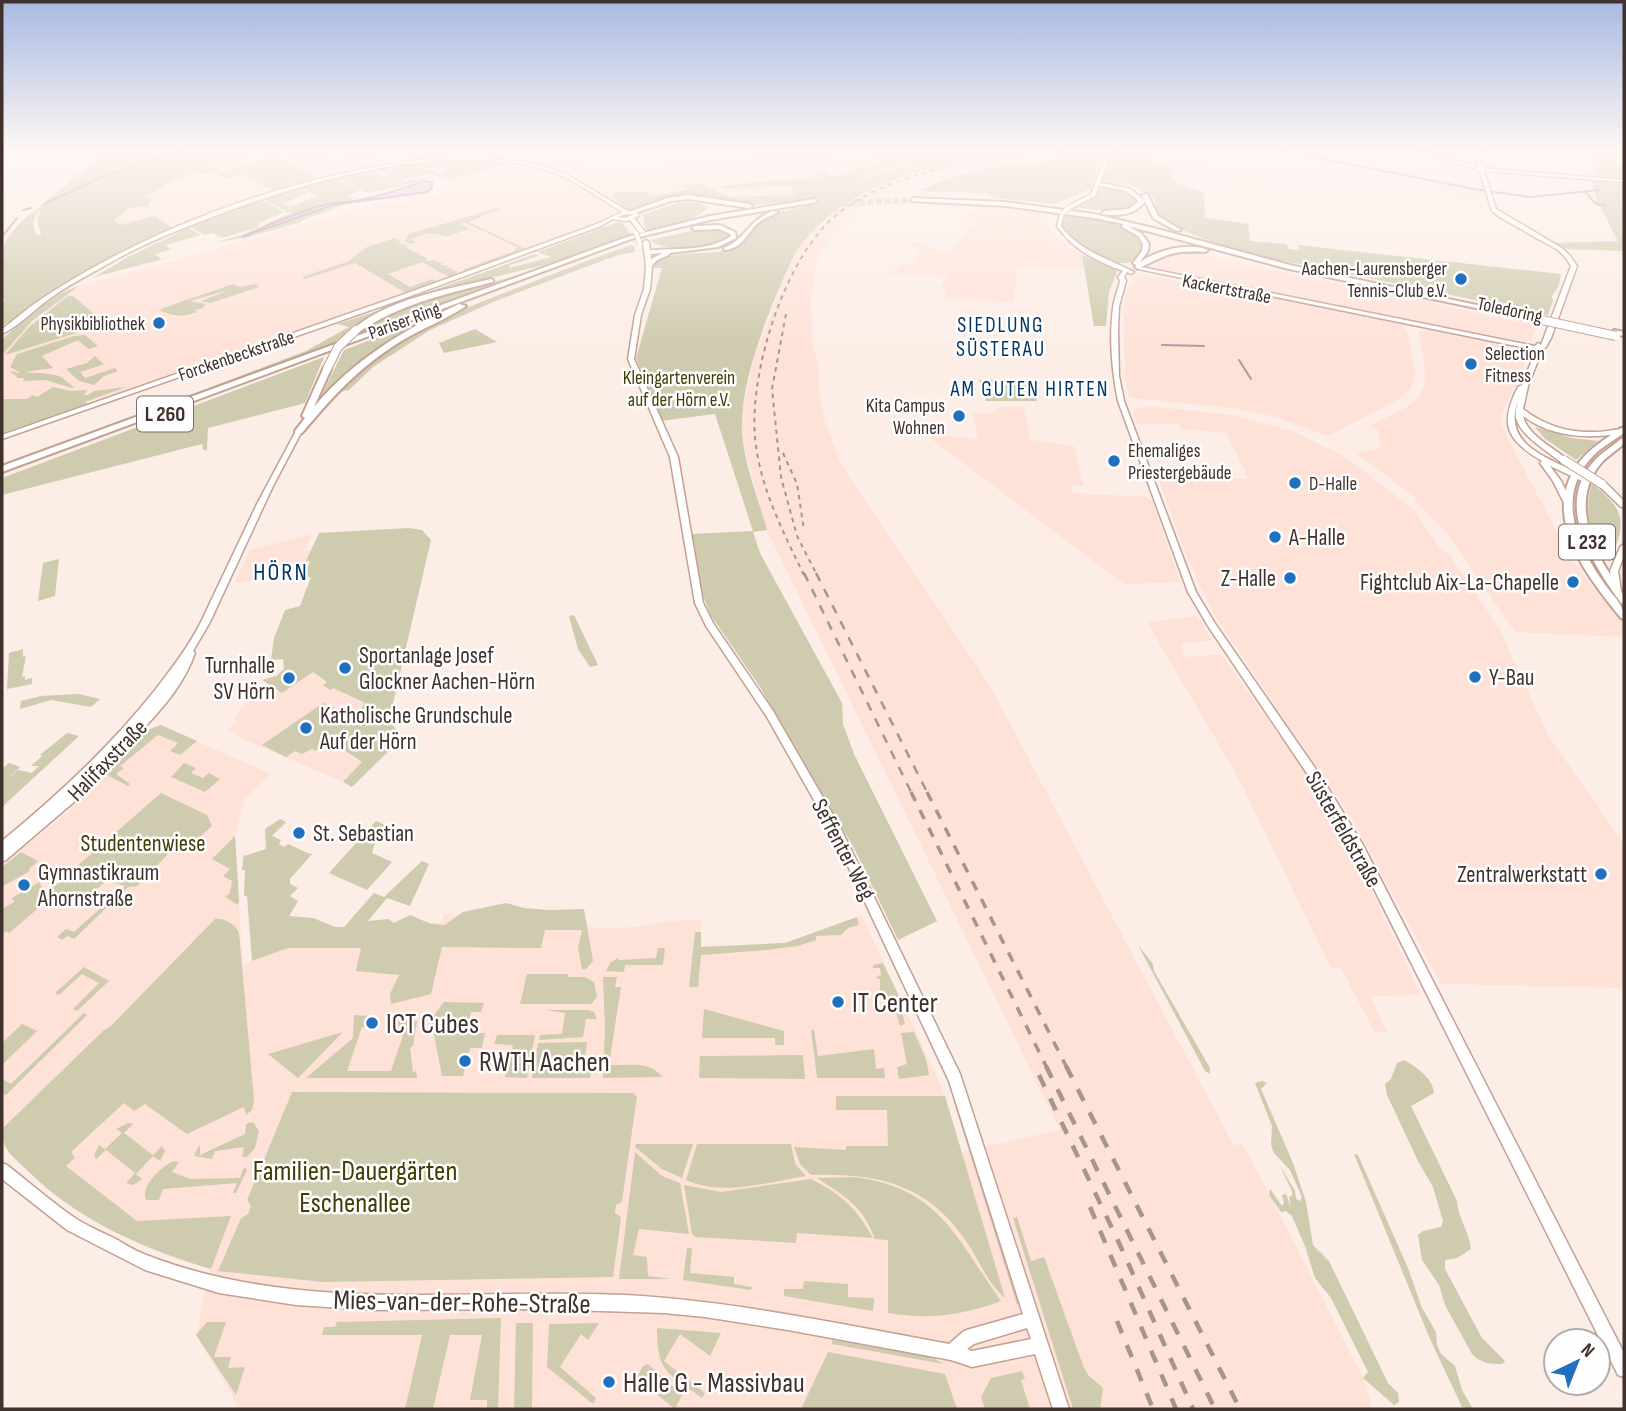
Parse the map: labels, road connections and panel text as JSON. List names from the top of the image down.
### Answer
{
  "streets": {
    "highway": ["Toledoring", "Pariser Ring", "L 260"],
    "main road": ["L 232"],
    "street": [
      "Kackertstraße",
      "Forckenbeckstraße",
      "Halifaxstraße",
      "Süsterfeldstraße",
      "Seffenter Weg",
      "Mies-van-der-Rohe-Straße"
    ]
  },
  "crossings": [
    ["Kackertstraße", "Süsterfeldstraße"],
    ["Seffenter Weg", "Mies-van-der-Rohe-Straße"]
  ],
  "districts": ["SIEDLUNG SÜSTERAU", "AM GUTEN HIRTEN", "HÖRN"],
  "parks": ["Kleingartenverein auf der Hörn e.V.", "Studentenwiese", "Familien-Dauergärten Eschenallee"],
  "places": [
    "Aachen-Laurensberger Tennis-Club e.V.",
    "Physikbibliothek",
    "Selection Fitness",
    "Kita Campus Wohnen",
    "Ehemaliges Priestergebäude",
    "D-Halle",
    "A-Halle",
    "Z-Halle",
    "Fightclub Aix-La-Chapelle",
    "Sportanlage Josef Glockner Aachen-Hörn",
    "Y-Bau",
    "Turnhalle SV Hörn",
    "Katholische Grundschule Auf der Hörn",
    "St. Sebastian",
    "Zentralwerkstatt",
    "Gymnastikraum Ahornstraße",
    "IT Center",
    "ICT Cubes",
    "RWTH Aachen",
    "Halle G - Massivbau"
  ],
  "north": "top right"
}
